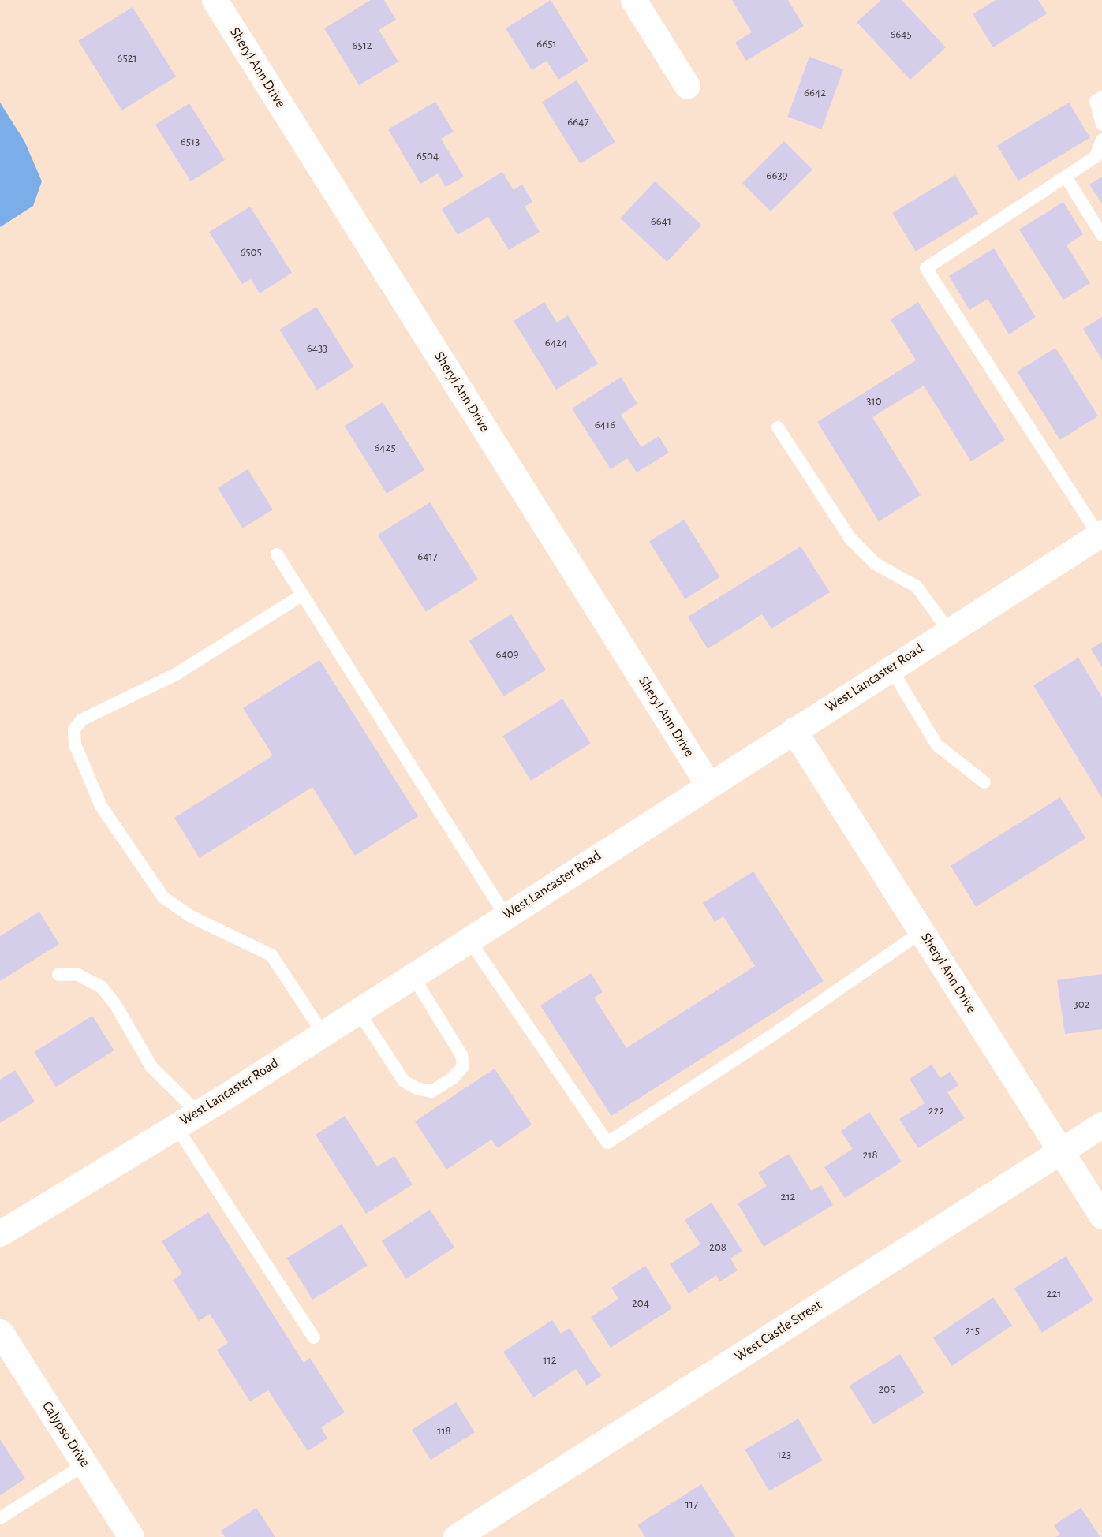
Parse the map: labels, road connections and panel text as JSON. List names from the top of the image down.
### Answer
{
  "streets": {
    "street": [
      "Sheryl Ann Drive",
      "West Lancaster Road",
      "West Castle Street",
      "Calypso Drive"
    ]
  },
  "crossings": [
    ["Sheryl Ann Drive", "West Lancaster Road"],
    ["Sheryl Ann Drive", "West Castle Street"]
  ],
  "house_numbers": [
    "6645",
    "6651",
    "6512",
    "6521",
    "6642",
    "6647",
    "6513",
    "6504",
    "6639",
    "6641",
    "6505",
    "6424",
    "6433",
    "310",
    "6416",
    "6425",
    "6417",
    "6409",
    "302",
    "222",
    "218",
    "212",
    "208",
    "221",
    "204",
    "215",
    "112",
    "205",
    "118",
    "123",
    "117"
  ]
}
